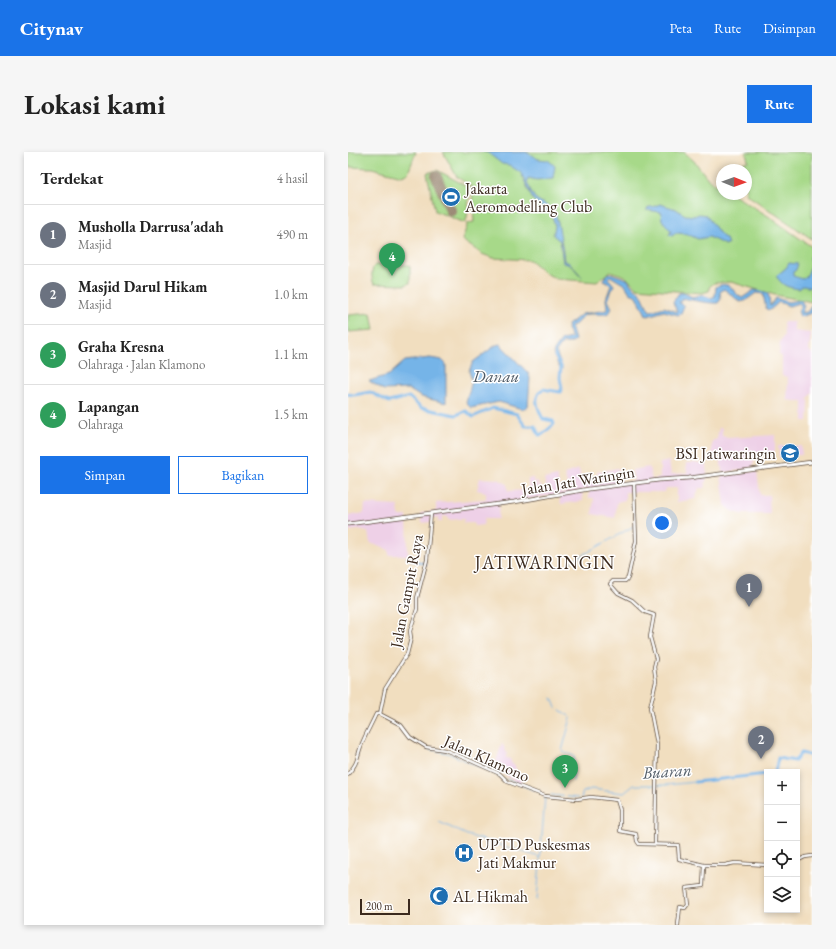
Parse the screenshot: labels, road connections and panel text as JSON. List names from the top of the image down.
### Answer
{
  "streets": {
    "main road": ["Jalan Jati Waringin"],
    "street": ["Jalan Gampit Raya", "Jalan Klamono"]
  },
  "crossings": [
    ["Jalan Jati Waringin", "Jalan Gampit Raya"],
    ["Jalan Gampit Raya", "Jalan Klamono"]
  ],
  "districts": ["JATIWARINGIN"],
  "water": ["Danau", "Buaran"],
  "places": {
    "sports": ["Jakarta Aeromodelling Club"],
    "school or university": ["BSI Jatiwaringin"],
    "hospital": ["UPTD Puskesmas Jati Makmur"],
    "mosque": ["AL Hikmah"]
  },
  "scale_bar": "200 m",
  "north": "right",
  "page": {
    "header": "Citynav",
    "nav": ["Peta", "Rute", "Disimpan"],
    "buttons": [
      "Rute",
      ["Simpan", "Bagikan"]
    ],
    "title": "Lokasi kami",
    "heading": ["Terdekat", "4 hasil"],
    "list": [
      {
        "mark": "1",
        "name": "Musholla Darrusa'adah",
        "note": "Masjid",
        "value": "490 m"
      },
      {
        "mark": "2",
        "name": "Masjid Darul Hikam",
        "note": "Masjid",
        "value": "1.0 km"
      },
      {
        "mark": "3",
        "name": "Graha Kresna",
        "note": "Olahraga · Jalan Klamono",
        "value": "1.1 km"
      },
      {
        "mark": "4",
        "name": "Lapangan",
        "note": "Olahraga",
        "value": "1.5 km"
      }
    ],
    "pins": [
      "4",
      "1",
      "2",
      "3"
    ],
    "map_buttons": ["+", "−"],
    "scale": "200 m"
  }
}
